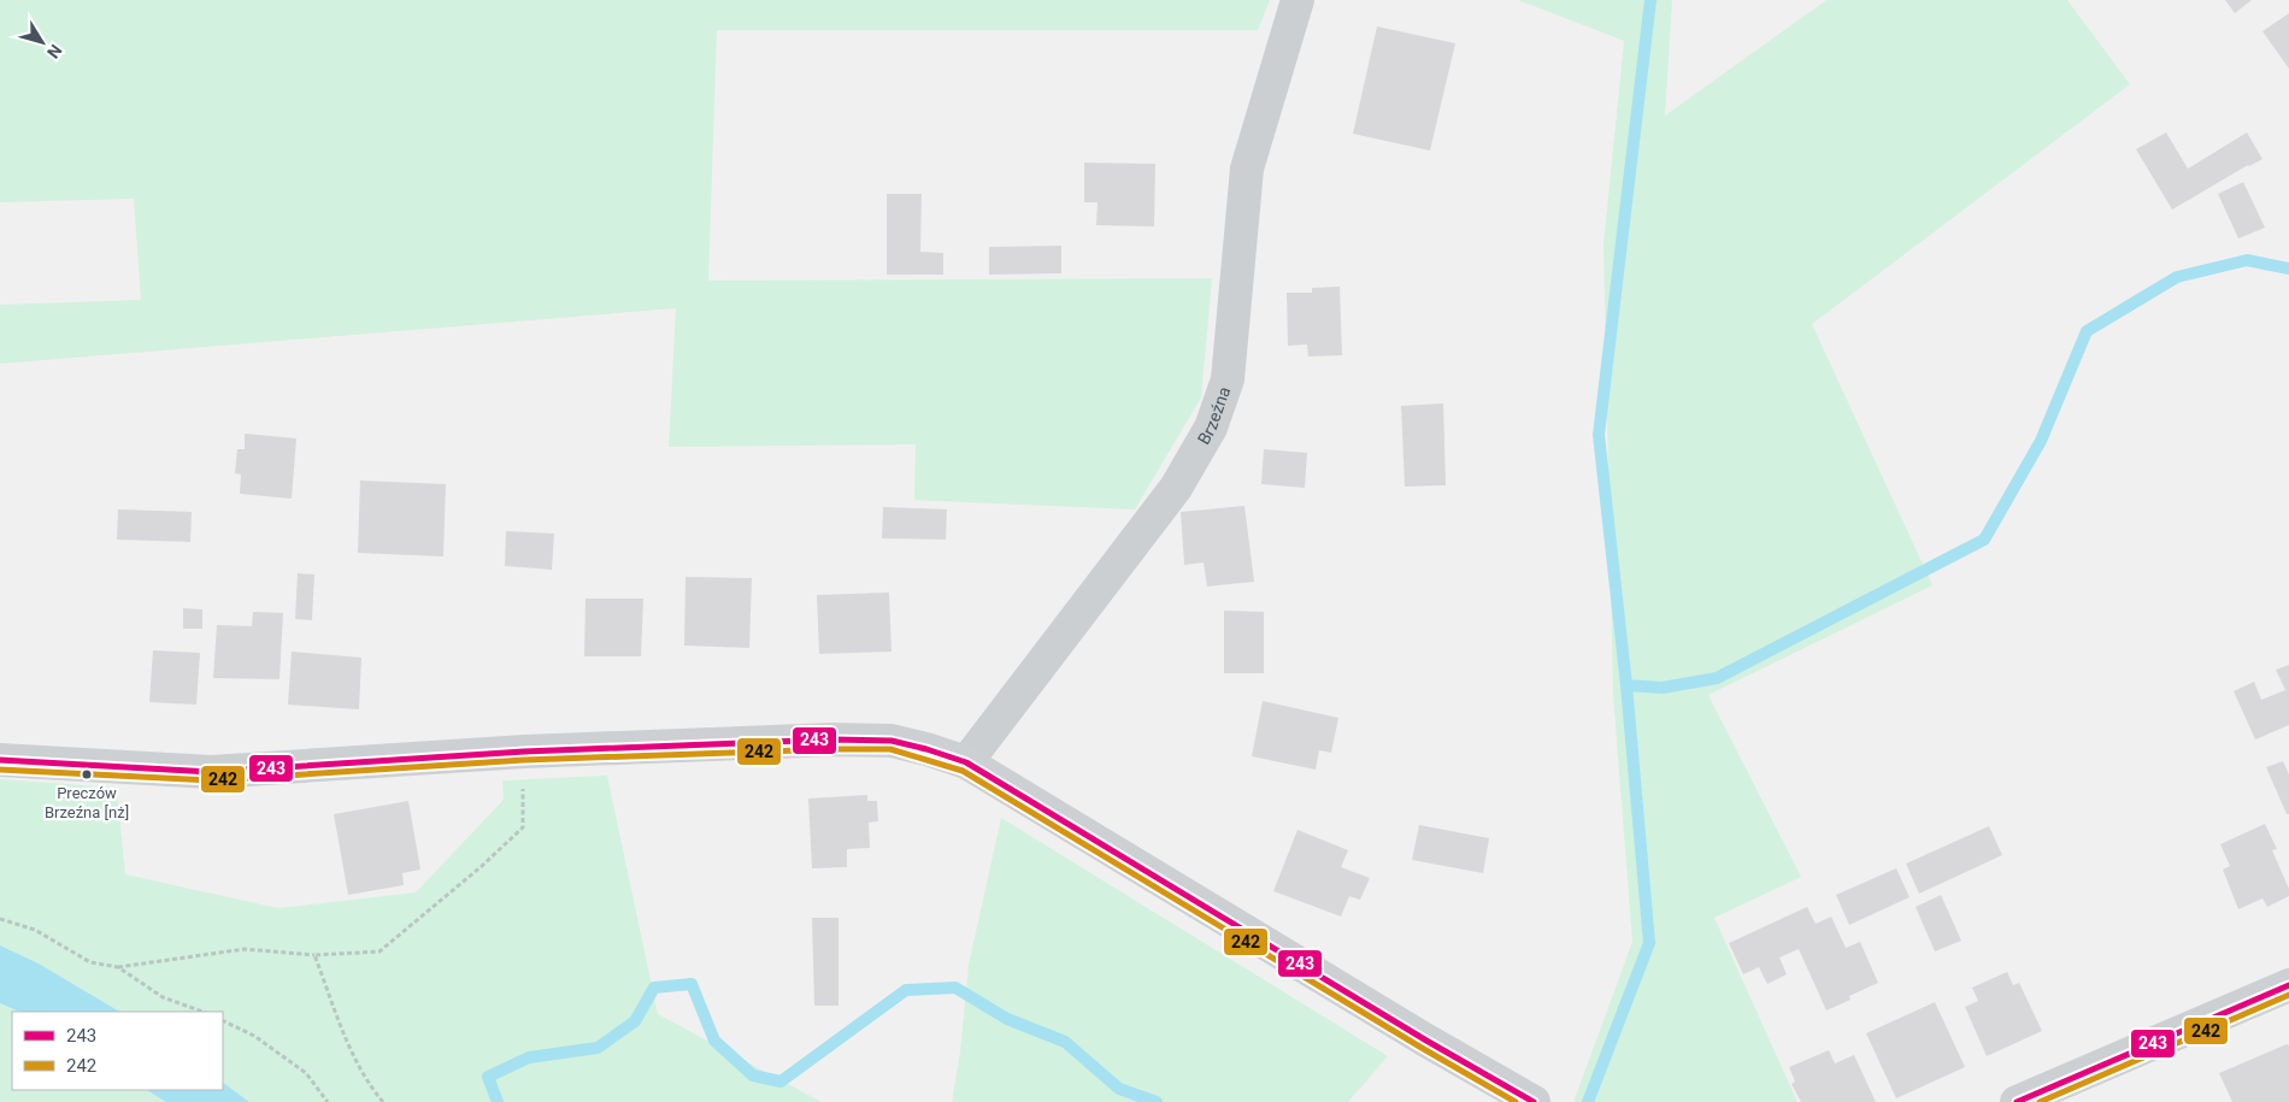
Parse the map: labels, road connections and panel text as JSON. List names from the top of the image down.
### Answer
{
  "streets": {
    "street": ["Brzeźna"]
  },
  "places": ["Preczów Brzeźna [nż]"],
  "lines": ["transit line 243", "transit line 242"],
  "legend": ["243", "242"],
  "north": "bottom right"
}
